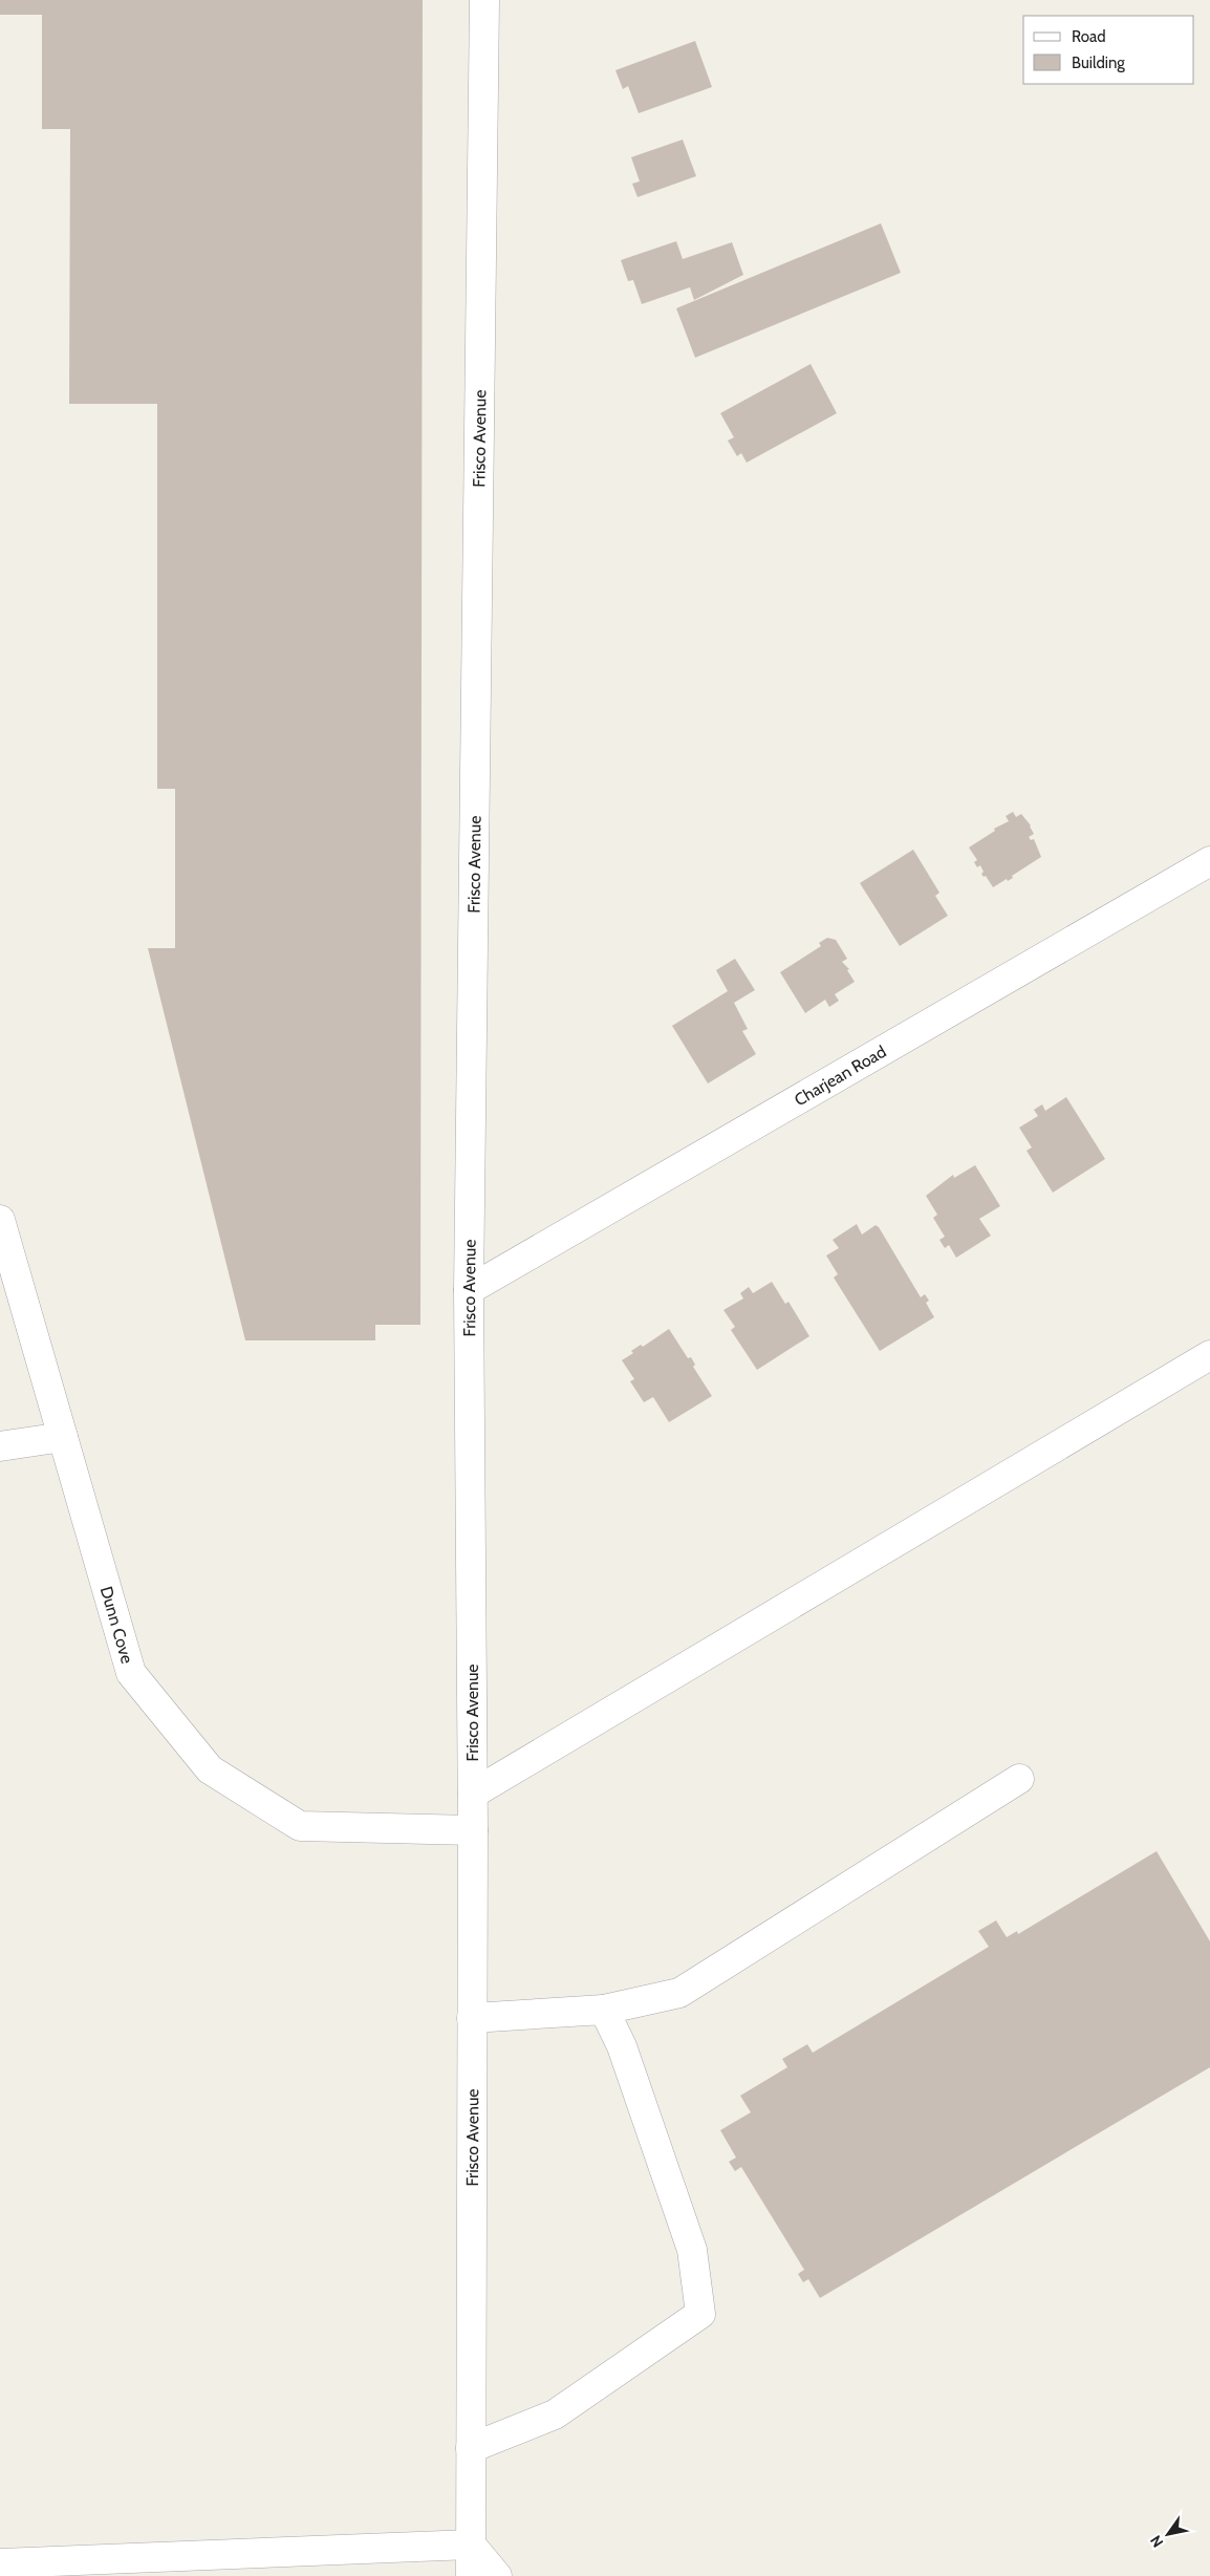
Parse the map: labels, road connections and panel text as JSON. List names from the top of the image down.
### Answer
{
  "streets": {
    "street": ["Frisco Avenue", "Charjean Road", "Dunn Cove"]
  },
  "crossings": [
    ["Frisco Avenue", "Charjean Road"],
    ["Frisco Avenue", "Dunn Cove"]
  ],
  "legend": ["Road", "Building"],
  "north": "bottom left"
}
